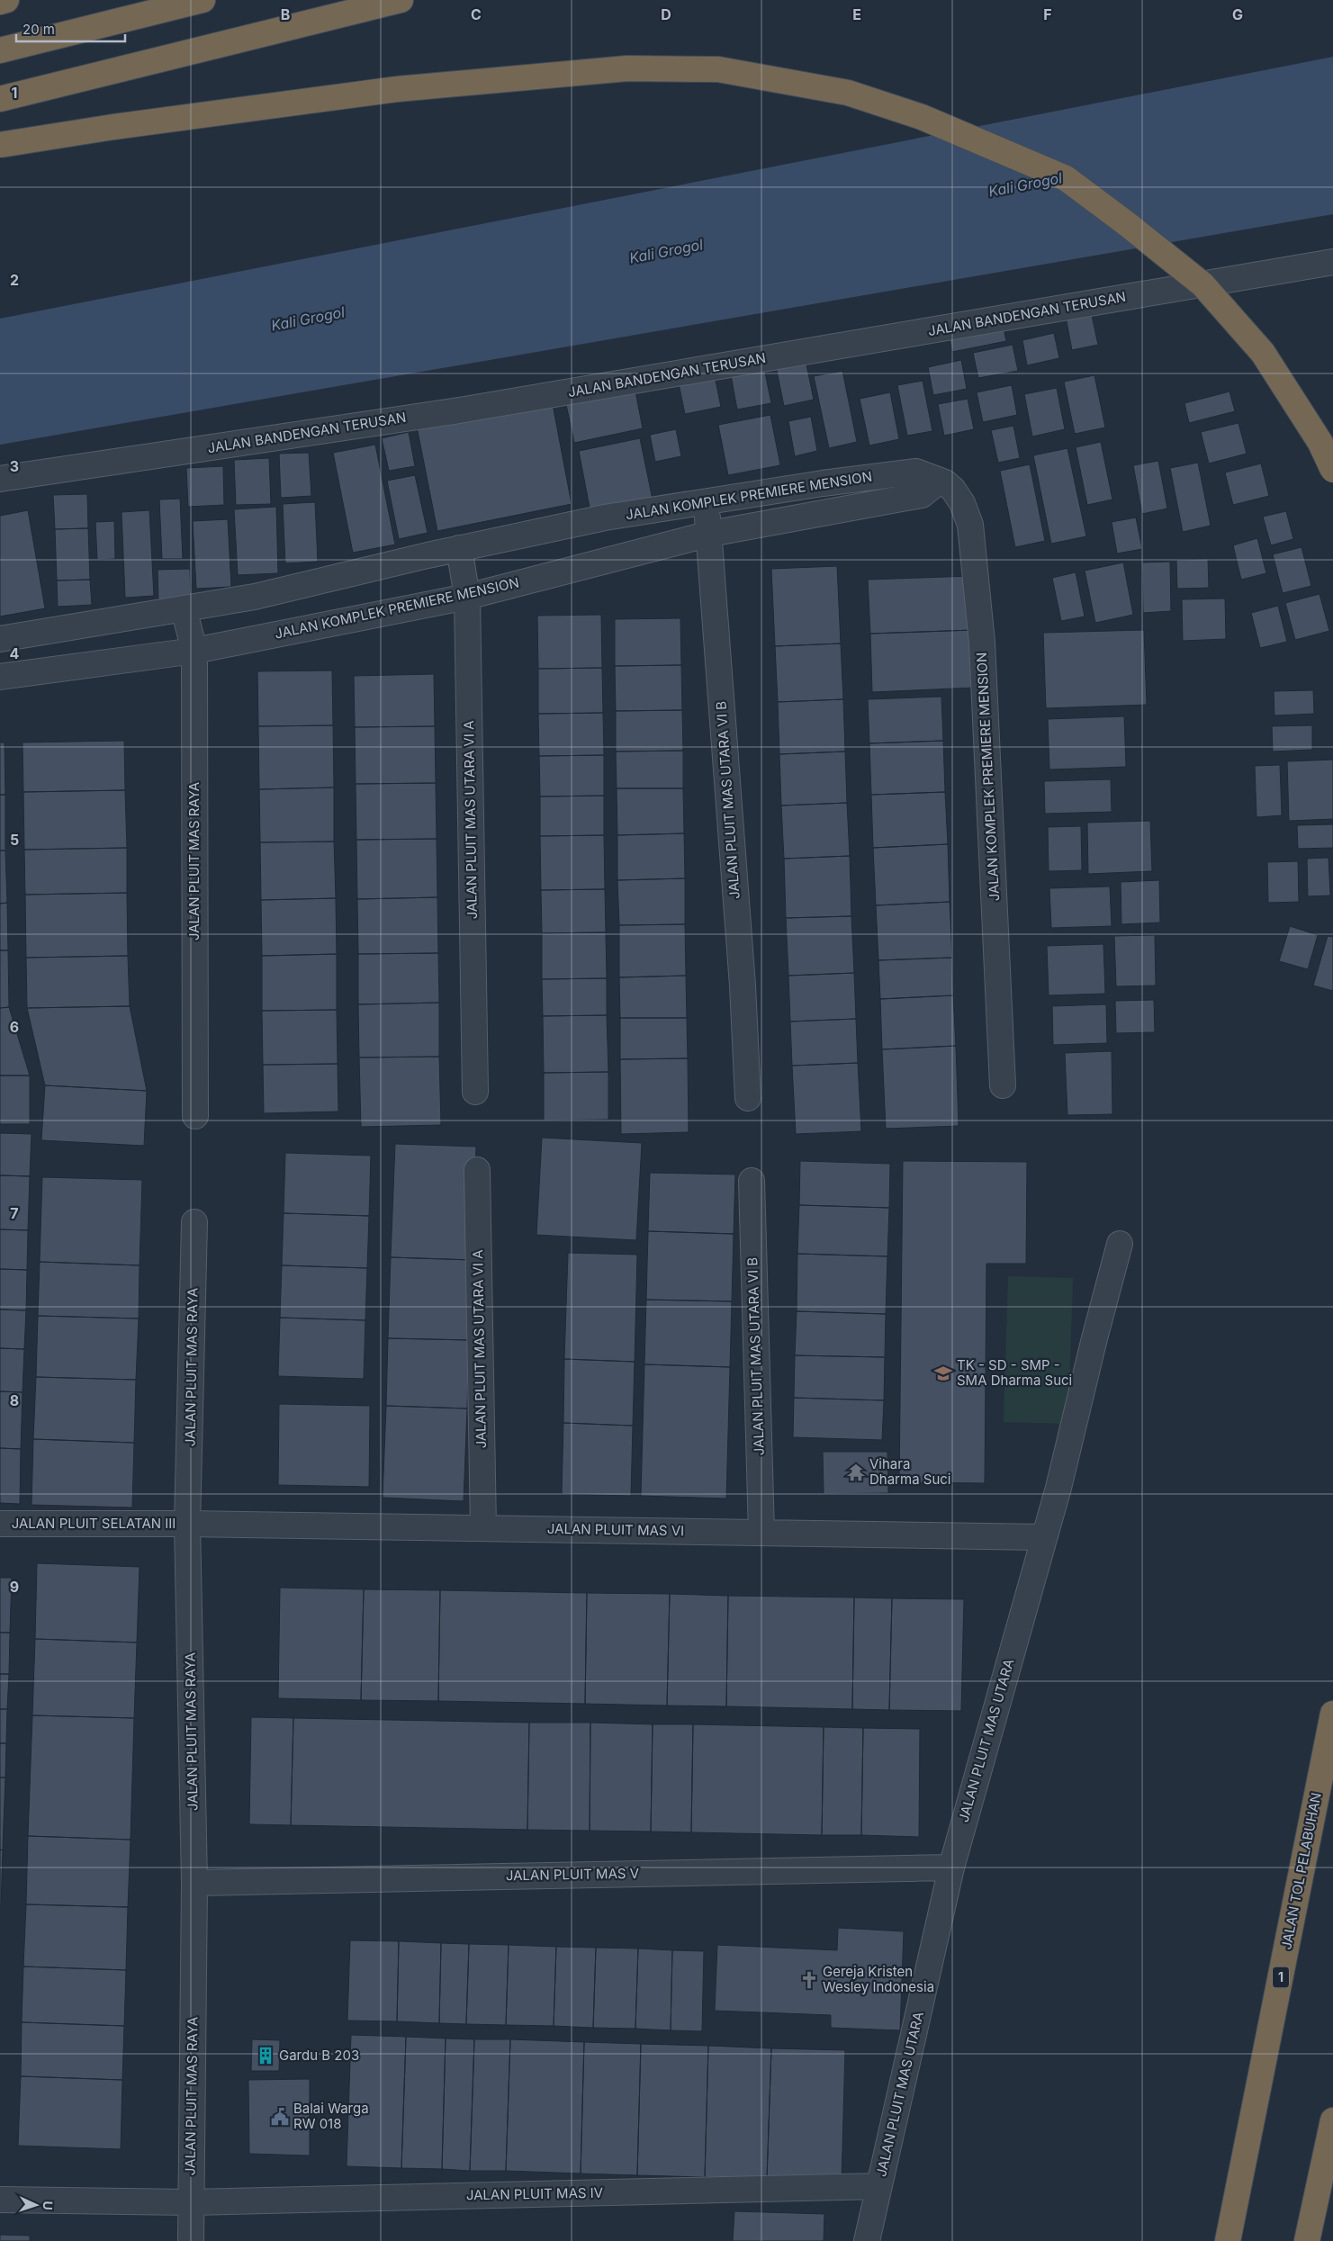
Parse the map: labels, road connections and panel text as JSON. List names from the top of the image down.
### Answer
{
  "streets": {
    "highway": ["JALAN TOL PELABUHAN", "1"],
    "street": [
      "JALAN BANDENGAN TERUSAN",
      "JALAN KOMPLEK PREMIERE MENSION",
      "JALAN PLUIT MAS UTARA VI B",
      "JALAN PLUIT MAS UTARA VI A",
      "JALAN PLUIT MAS RAYA",
      "JALAN PLUIT SELATAN III",
      "JALAN PLUIT MAS VI",
      "JALAN PLUIT MAS UTARA",
      "JALAN PLUIT MAS V",
      "JALAN PLUIT MAS IV"
    ]
  },
  "crossings": [
    ["JALAN KOMPLEK PREMIERE MENSION", "JALAN PLUIT MAS UTARA VI B"],
    ["JALAN KOMPLEK PREMIERE MENSION", "JALAN PLUIT MAS UTARA VI A"],
    ["JALAN KOMPLEK PREMIERE MENSION", "JALAN PLUIT MAS RAYA"],
    ["JALAN PLUIT MAS UTARA VI B", "JALAN PLUIT MAS VI"],
    ["JALAN PLUIT MAS UTARA VI A", "JALAN PLUIT MAS VI"],
    ["JALAN PLUIT MAS RAYA", "JALAN PLUIT SELATAN III"],
    ["JALAN PLUIT MAS RAYA", "JALAN PLUIT MAS VI"],
    ["JALAN PLUIT MAS RAYA", "JALAN PLUIT MAS V"],
    ["JALAN PLUIT MAS RAYA", "JALAN PLUIT MAS IV"],
    ["JALAN PLUIT SELATAN III", "JALAN PLUIT MAS VI"],
    ["JALAN PLUIT MAS VI", "JALAN PLUIT MAS UTARA"],
    ["JALAN PLUIT MAS UTARA", "JALAN PLUIT MAS V"],
    ["JALAN PLUIT MAS UTARA", "JALAN PLUIT MAS IV"]
  ],
  "water": ["Kali Grogol"],
  "places": {
    "school or university": ["TK - SD - SMP - SMA Dharma Suci"],
    "temple": ["Vihara Dharma Suci"],
    "church": ["Gereja Kristen Wesley Indonesia"],
    "building": ["Gardu B 203"],
    "public building": ["Balai Warga RW 018"]
  },
  "scale_bar": "20 m",
  "north": "right",
  "grid": {
    "columns": [
      "B",
      "C",
      "D",
      "E",
      "F",
      "G"
    ],
    "rows": [
      "1",
      "2",
      "3",
      "4",
      "5",
      "6",
      "7",
      "8",
      "9"
    ]
  }
}
